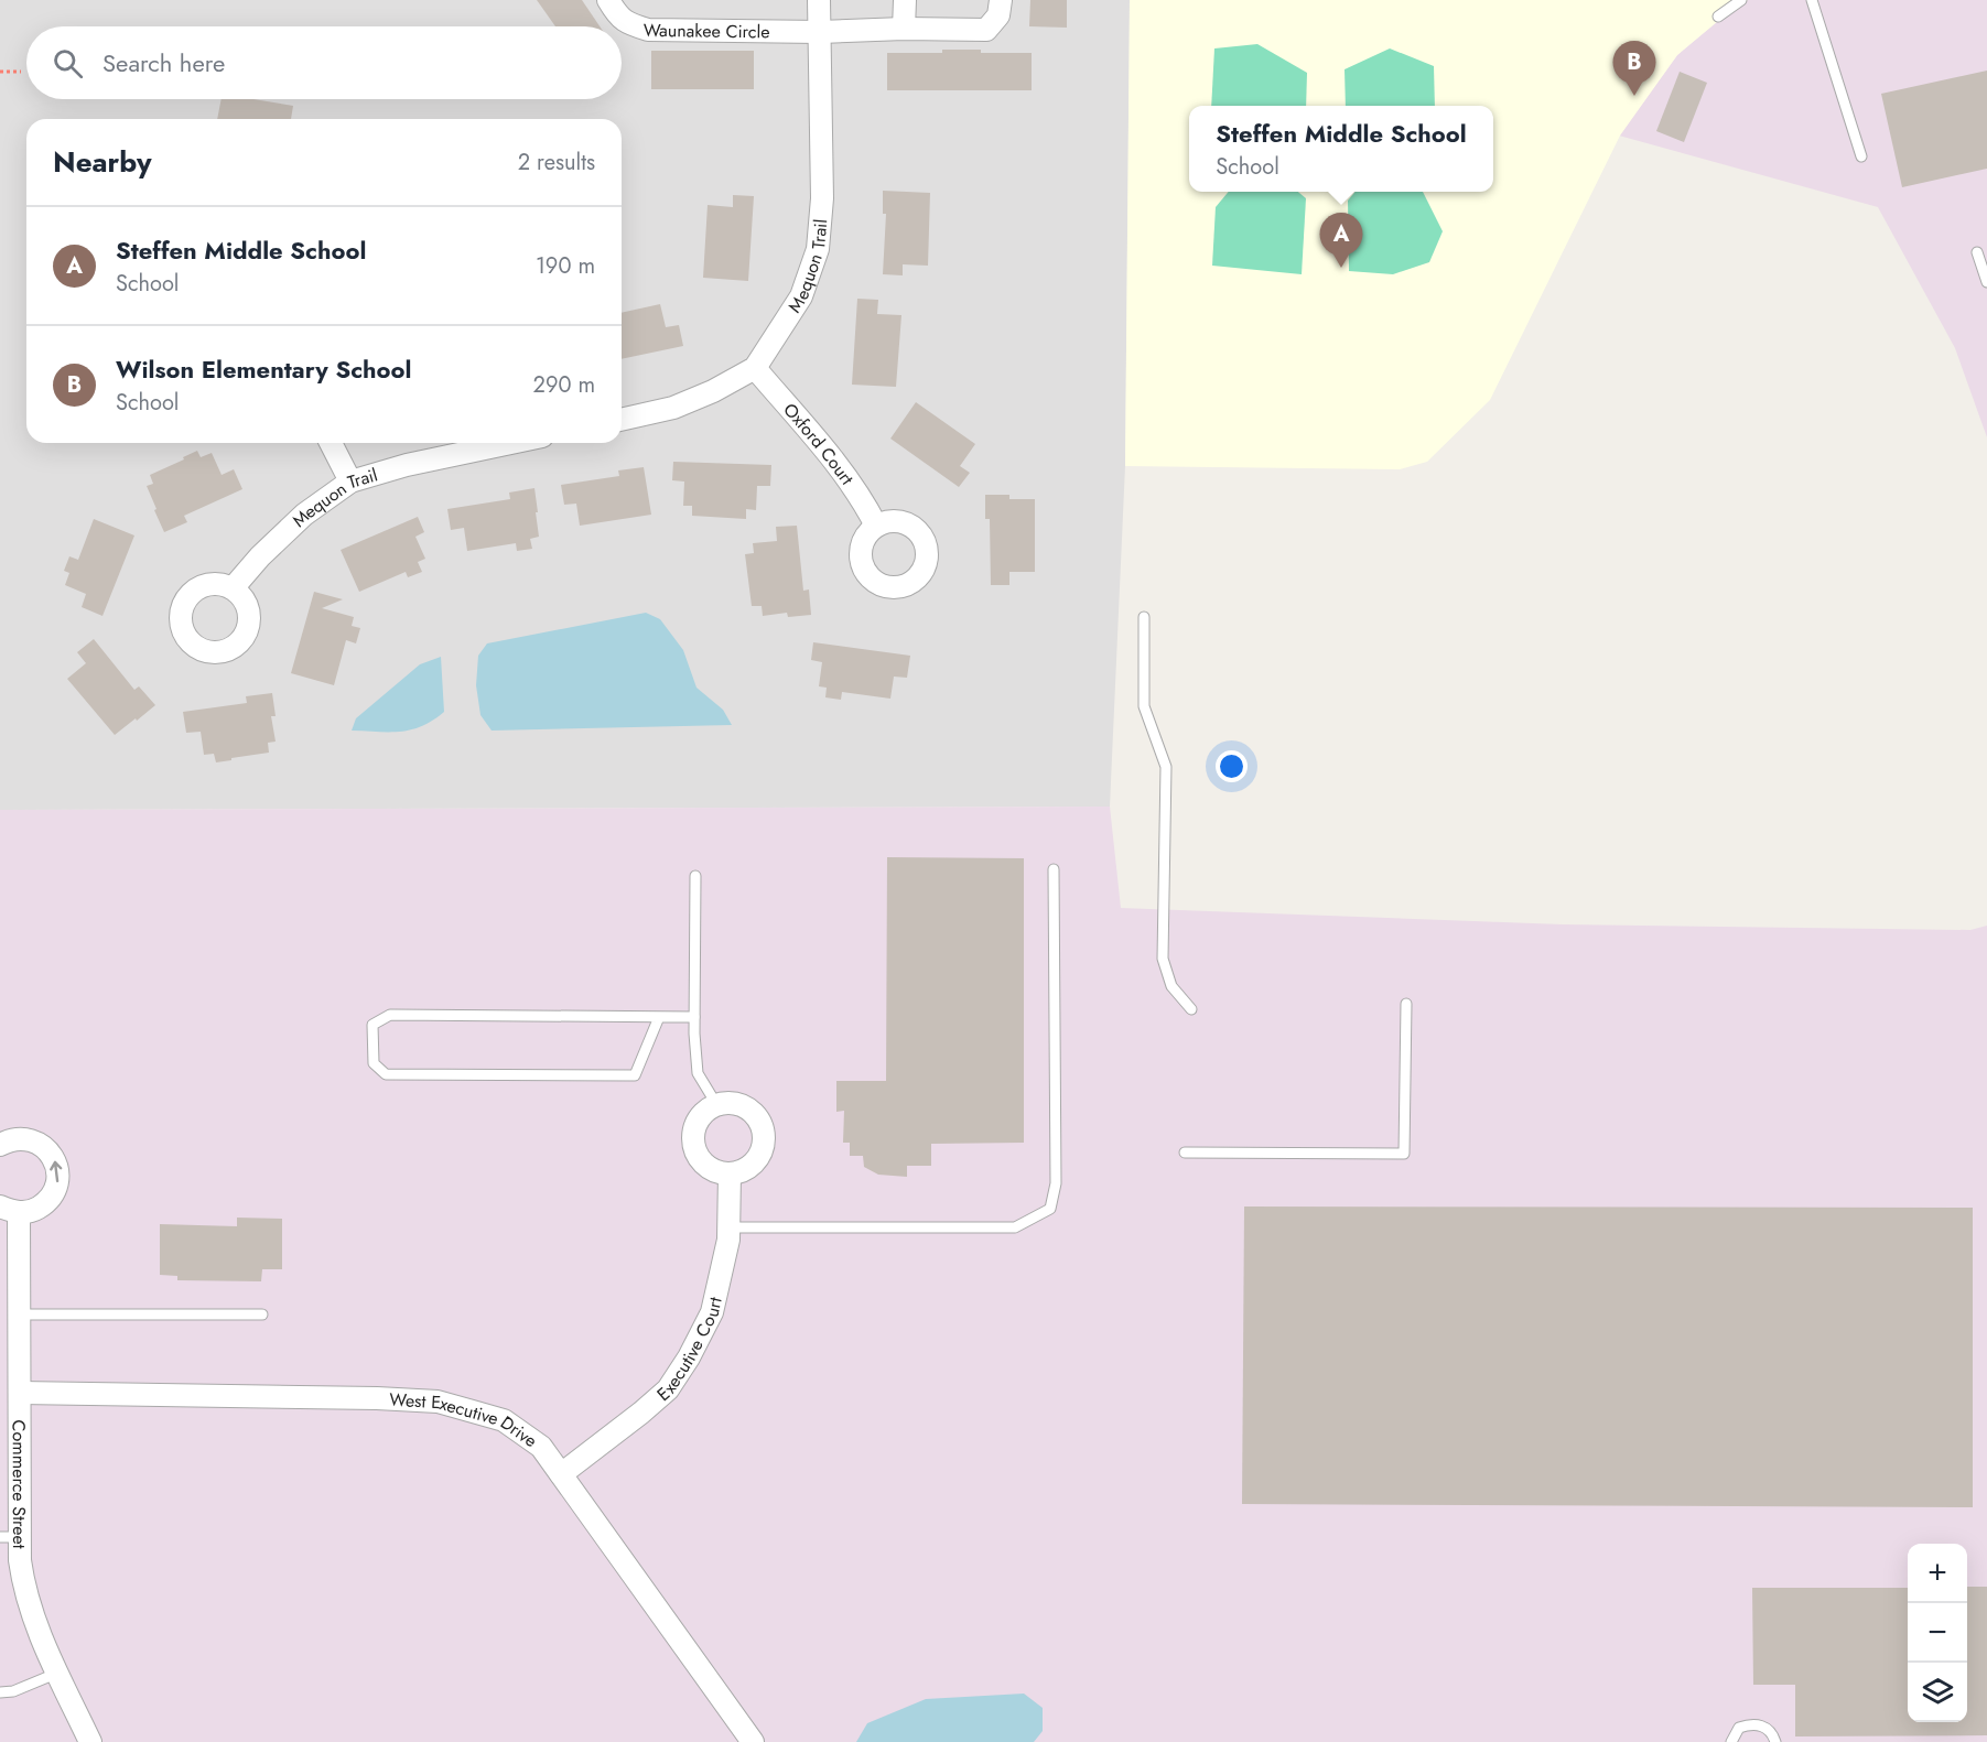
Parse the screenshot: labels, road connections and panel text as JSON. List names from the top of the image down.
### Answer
{
  "streets": {
    "street": [
      "Waunakee Circle",
      "Mequon Trail",
      "Oxford Court",
      "Executive Court",
      "West Executive Drive",
      "Commerce Street"
    ]
  },
  "crossings": [
    ["Waunakee Circle", "Mequon Trail"],
    ["Mequon Trail", "Oxford Court"],
    ["Executive Court", "West Executive Drive"],
    ["West Executive Drive", "Commerce Street"]
  ],
  "page": {
    "search": "Search here",
    "pins": ["B", "A"],
    "popup": ["Steffen Middle School", "School"],
    "heading": ["Nearby", "2 results"],
    "list": [
      {
        "mark": "A",
        "name": "Steffen Middle School",
        "note": "School",
        "value": "190 m"
      },
      {
        "mark": "B",
        "name": "Wilson Elementary School",
        "note": "School",
        "value": "290 m"
      }
    ],
    "map_buttons": ["+", "−"]
  }
}
